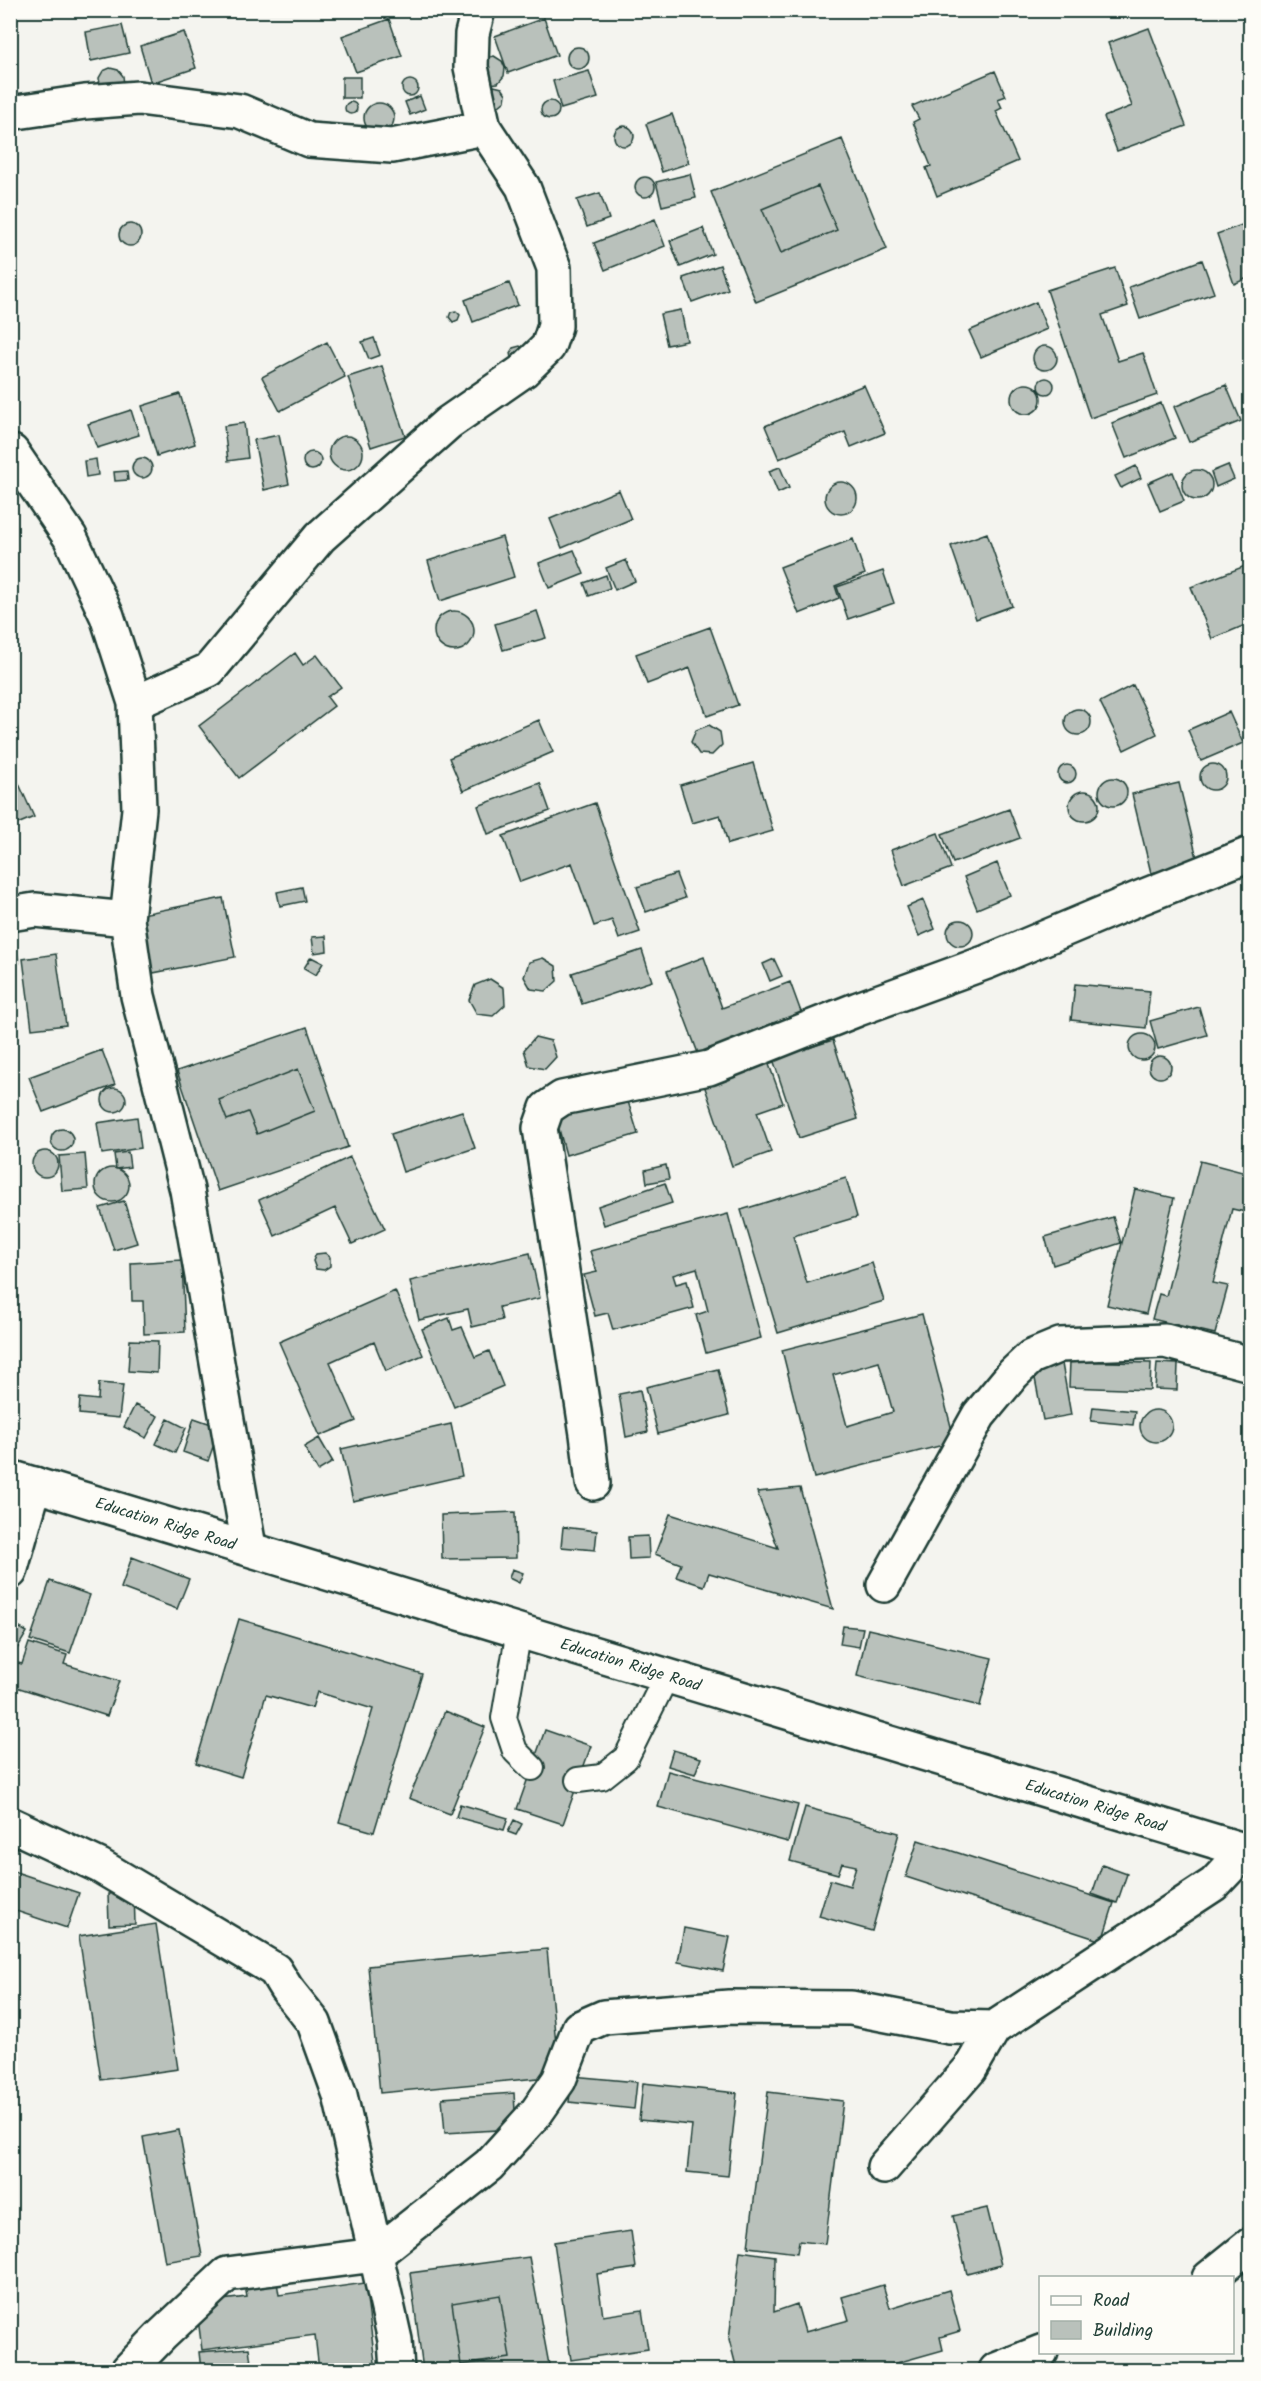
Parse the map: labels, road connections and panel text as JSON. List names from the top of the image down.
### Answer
{
  "streets": {
    "street": ["Education Ridge Road"]
  },
  "legend": ["Road", "Building"]
}
